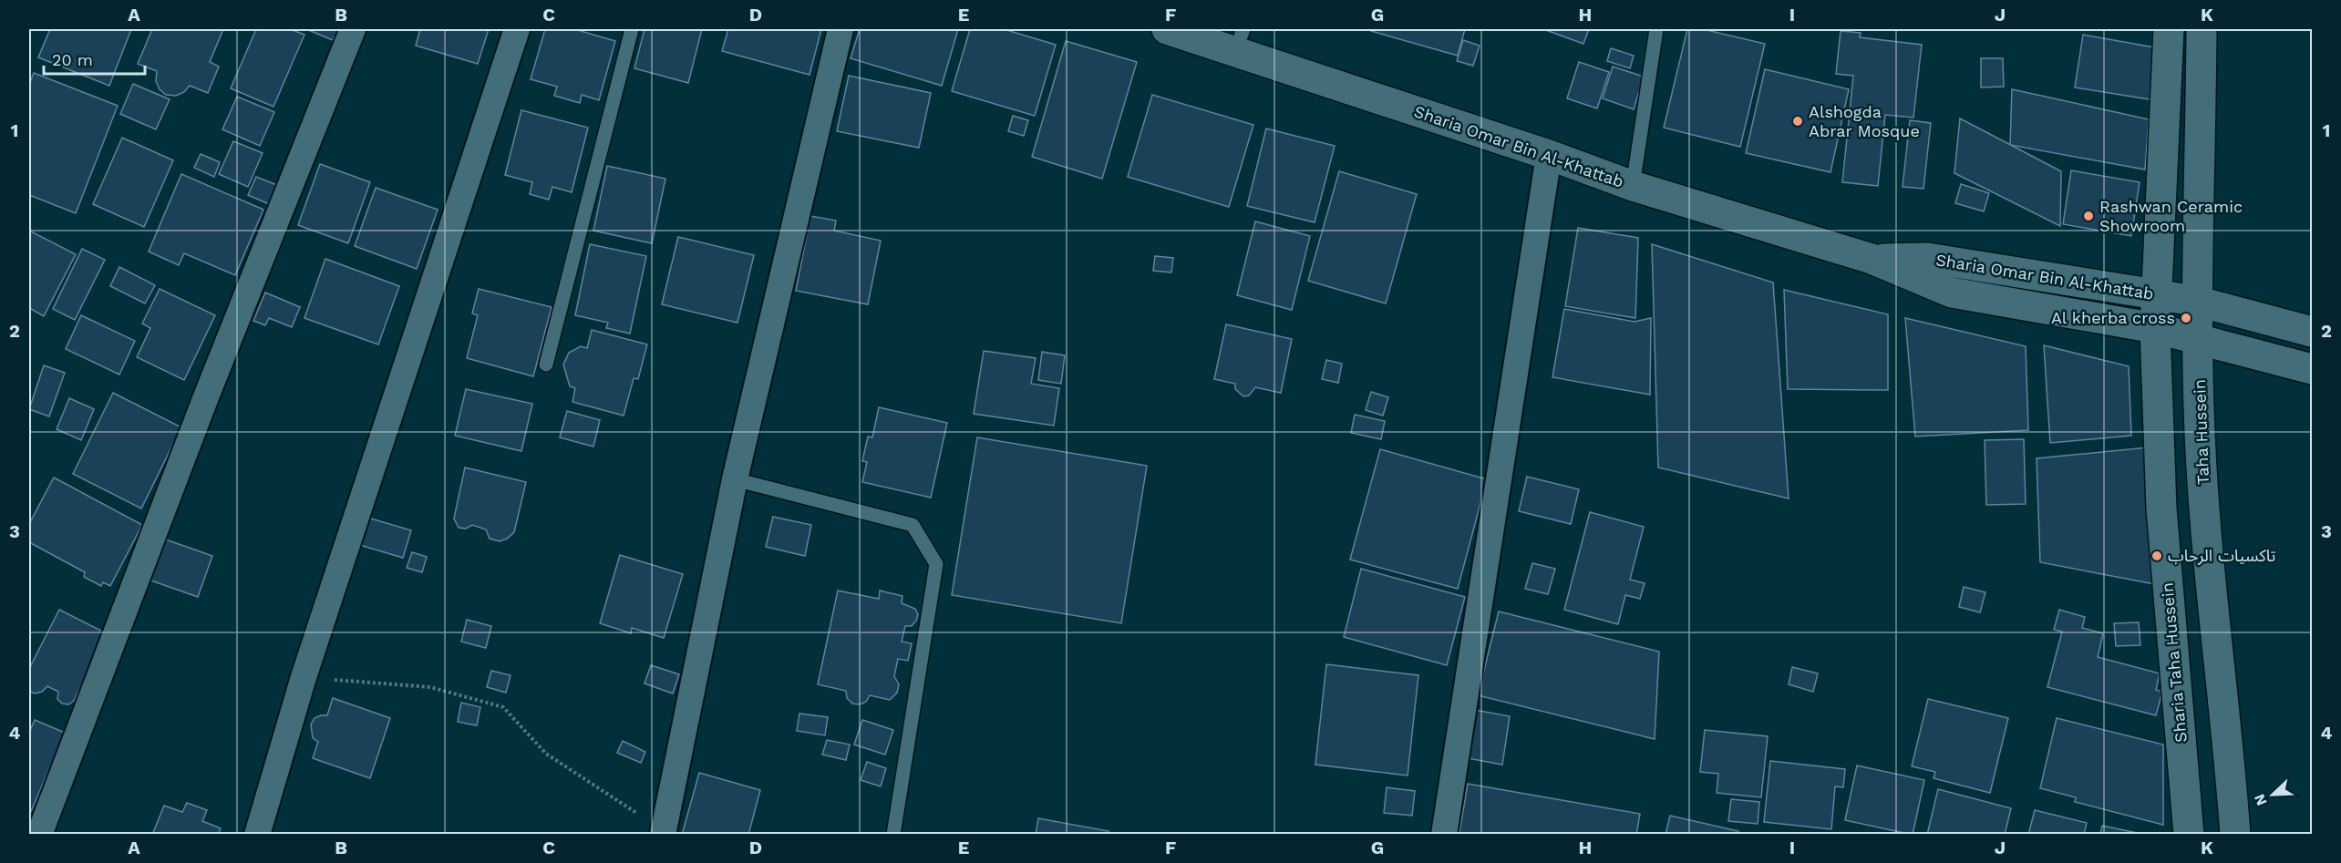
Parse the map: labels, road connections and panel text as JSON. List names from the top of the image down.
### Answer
{
  "streets": {
    "main road": ["Sharia Omar Bin Al-Khattab", "Taha Hussein", "Sharia Taha Hussein"]
  },
  "crossings": [
    ["Sharia Omar Bin Al-Khattab", "Taha Hussein"],
    ["Sharia Omar Bin Al-Khattab", "Sharia Taha Hussein"]
  ],
  "places": [
    "Alshogda Abrar Mosque",
    "Rashwan Ceramic Showroom",
    "Al kherba cross",
    "تاكسيات الرحاب"
  ],
  "scale_bar": "20 m",
  "north": "bottom left",
  "grid": {
    "columns": [
      "A",
      "B",
      "C",
      "D",
      "E",
      "F",
      "G",
      "H",
      "I",
      "J",
      "K"
    ],
    "rows": [
      "1",
      "2",
      "3",
      "4"
    ]
  }
}
